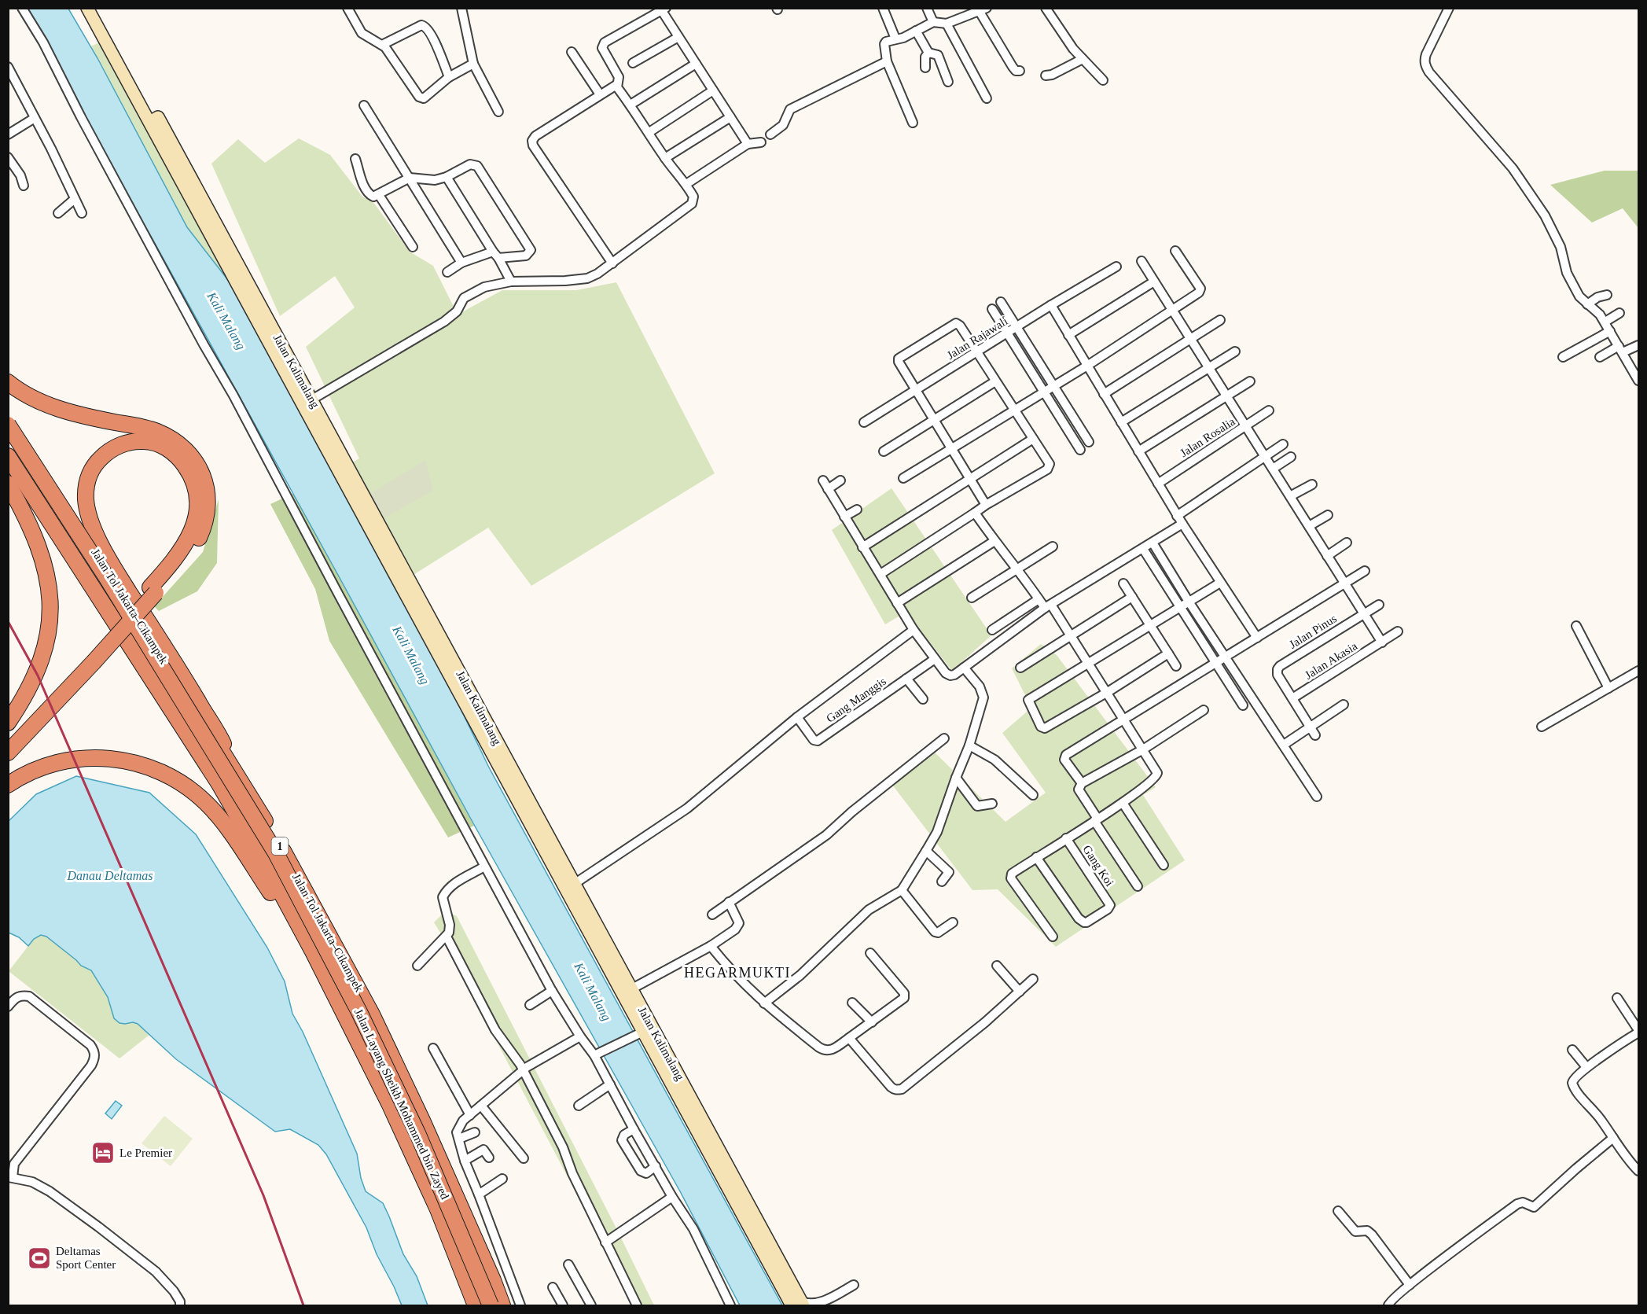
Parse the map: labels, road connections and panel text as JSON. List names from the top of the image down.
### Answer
{
  "streets": {
    "highway": ["Jalan Tol Jakarta–Cikampek", "1", "Jalan Layang Sheikh Mohammed bin Zayed"],
    "main road": ["Jalan Kalimalang"],
    "street": [
      "Jalan Rajawali",
      "Jalan Rosalia",
      "Jalan Pinus",
      "Jalan Akasia",
      "Gang Manggis",
      "Gang Koi"
    ]
  },
  "crossings": [
    ["Jalan Pinus", "Jalan Akasia"]
  ],
  "districts": ["HEGARMUKTI"],
  "water": ["Kali Malang", "Danau Deltamas"],
  "places": {
    "hotel": ["Le Premier"],
    "sports": ["Deltamas Sport Center"]
  }
}
